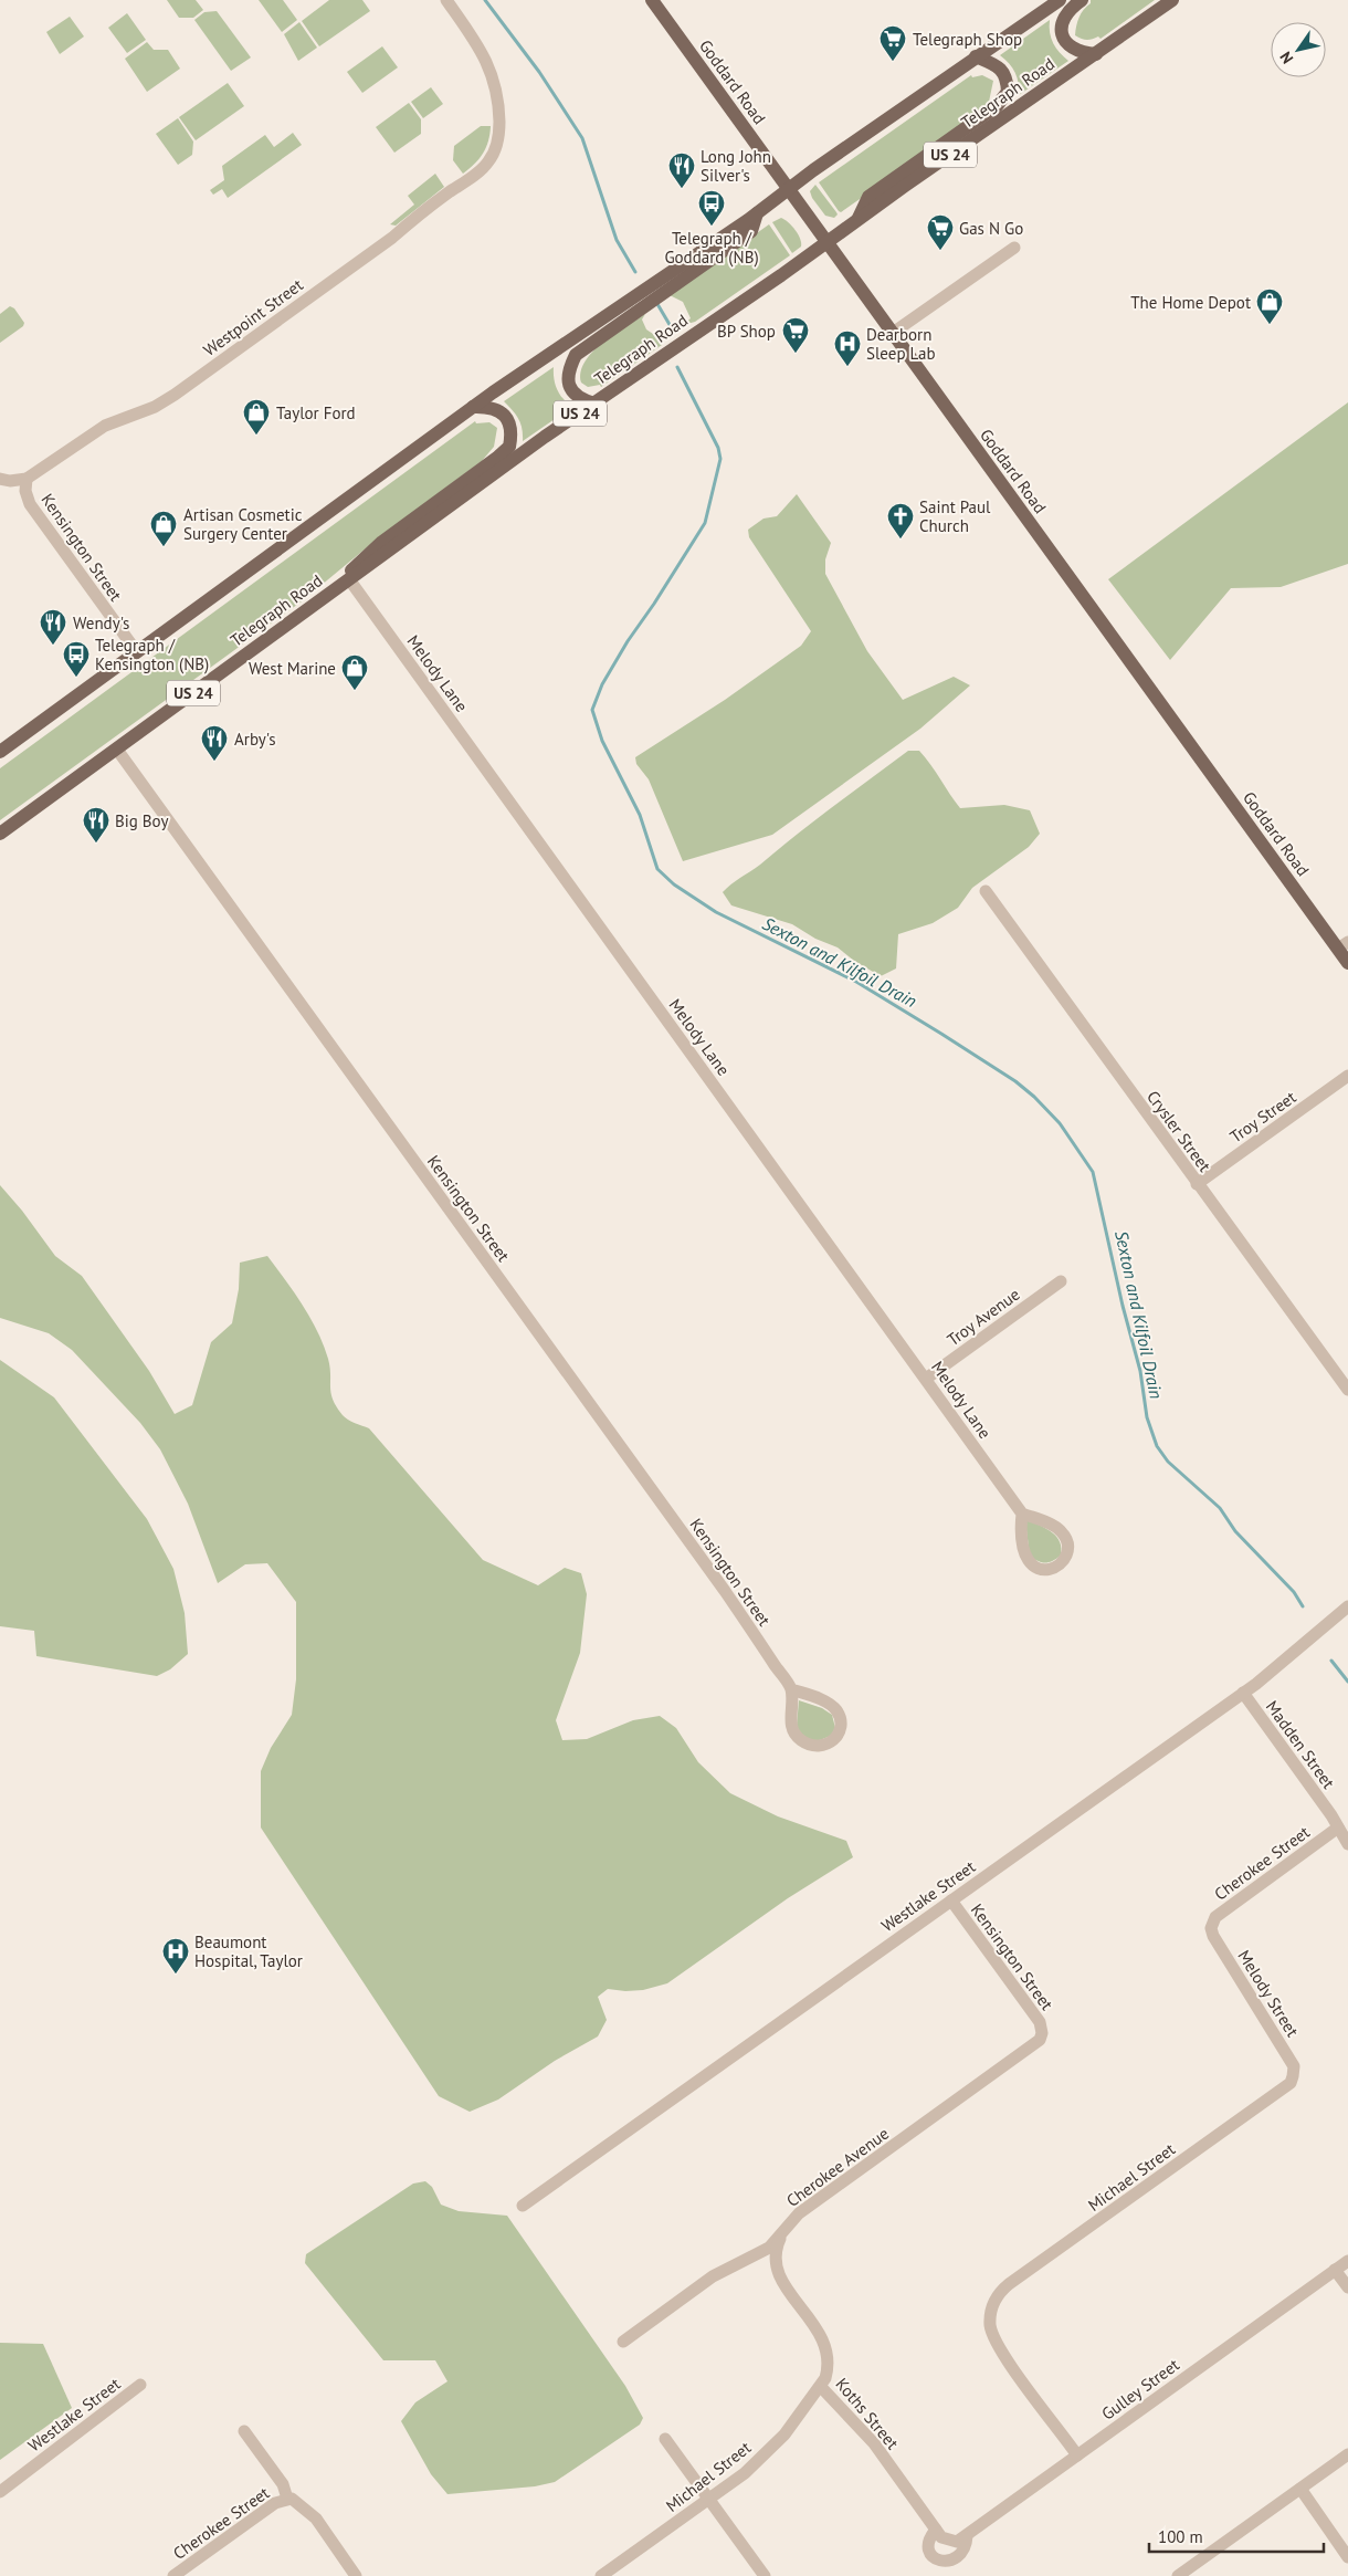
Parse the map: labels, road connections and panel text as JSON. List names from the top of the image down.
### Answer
{
  "streets": {
    "main road": ["Goddard Road", "Telegraph Road", "US 24"],
    "street": [
      "Westpoint Street",
      "Kensington Street",
      "Melody Lane",
      "Troy Street",
      "Crysler Street",
      "Troy Avenue",
      "Madden Street",
      "Cherokee Street",
      "Westlake Street",
      "Melody Street",
      "Cherokee Avenue",
      "Michael Street",
      "Gulley Street",
      "Koths Street"
    ]
  },
  "crossings": [
    ["Goddard Road", "Telegraph Road"],
    ["Telegraph Road", "Kensington Street"],
    ["Telegraph Road", "Melody Lane"],
    ["Westpoint Street", "Kensington Street"],
    ["Kensington Street", "Westlake Street"],
    ["Kensington Street", "Cherokee Avenue"],
    ["Melody Lane", "Troy Avenue"],
    ["Troy Street", "Crysler Street"],
    ["Madden Street", "Cherokee Street"],
    ["Madden Street", "Westlake Street"],
    ["Cherokee Street", "Melody Street"],
    ["Melody Street", "Michael Street"],
    ["Cherokee Avenue", "Koths Street"],
    ["Michael Street", "Gulley Street"],
    ["Michael Street", "Koths Street"],
    ["Gulley Street", "Koths Street"]
  ],
  "water": ["Sexton and Kilfoil Drain"],
  "places": {
    "supermarket": ["Telegraph Shop", "Gas N Go", "BP Shop"],
    "restaurant": [
      "Long John Silver's",
      "Wendy's",
      "Arby's",
      "Big Boy"
    ],
    "bus stop": ["Telegraph / Goddard (NB)", "Telegraph / Kensington (NB)"],
    "shop": [
      "The Home Depot",
      "Taylor Ford",
      "Artisan Cosmetic Surgery Center",
      "West Marine"
    ],
    "hospital": ["Dearborn Sleep Lab", "Beaumont Hospital, Taylor"],
    "church": ["Saint Paul Church"]
  },
  "scale_bar": "100 m",
  "north": "bottom left"
}
